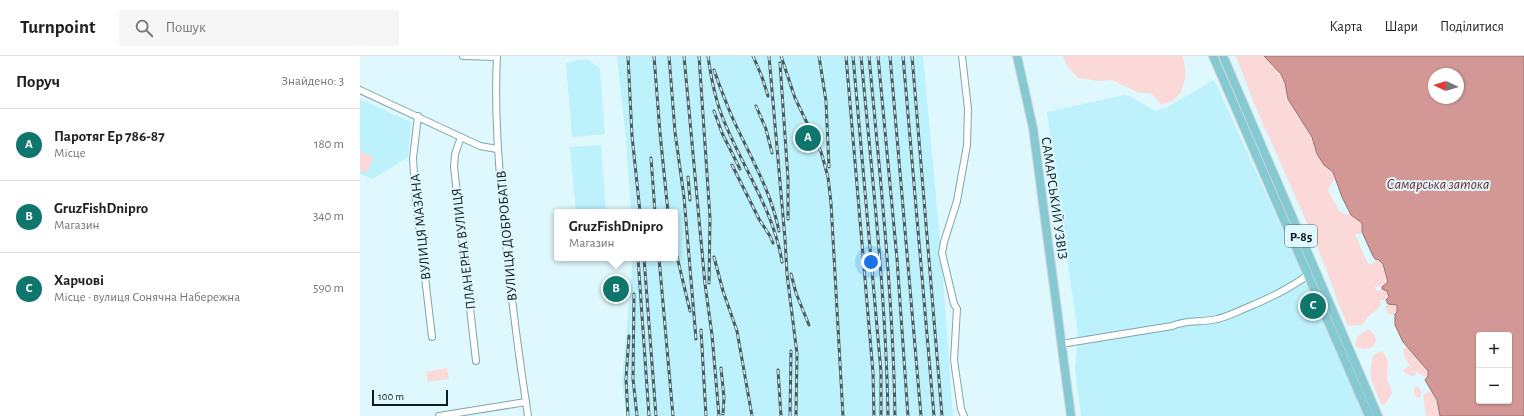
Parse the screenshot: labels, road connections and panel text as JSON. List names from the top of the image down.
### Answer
{
  "streets": {
    "main road": ["САМАРСЬКИЙ УЗВІЗ", "Р-85"],
    "street": ["ВУЛИЦЯ МАЗАНА", "ВУЛИЦЯ ДОБРОБАТІВ", "ПЛАНЕРНА ВУЛИЦЯ"]
  },
  "water": ["Самарська затока"],
  "scale_bar": "100 m",
  "north": "left",
  "page": {
    "header": "Turnpoint",
    "search": "Пошук",
    "nav": ["Карта", "Шари", "Поділитися"],
    "heading": ["Поруч", "Знайдено: 3"],
    "list": [
      {
        "mark": "A",
        "name": "Паротяг Ер 786-87",
        "note": "Місце",
        "value": "180 m"
      },
      {
        "mark": "B",
        "name": "GruzFishDnipro",
        "note": "Магазин",
        "value": "340 m"
      },
      {
        "mark": "C",
        "name": "Харчові",
        "note": "Місце · вулиця Сонячна Набережна",
        "value": "590 m"
      }
    ],
    "pins": ["A", "B", "C"],
    "popup": ["GruzFishDnipro", "Магазин"],
    "map_buttons": ["+", "−"],
    "scale": "100 m"
  }
}
